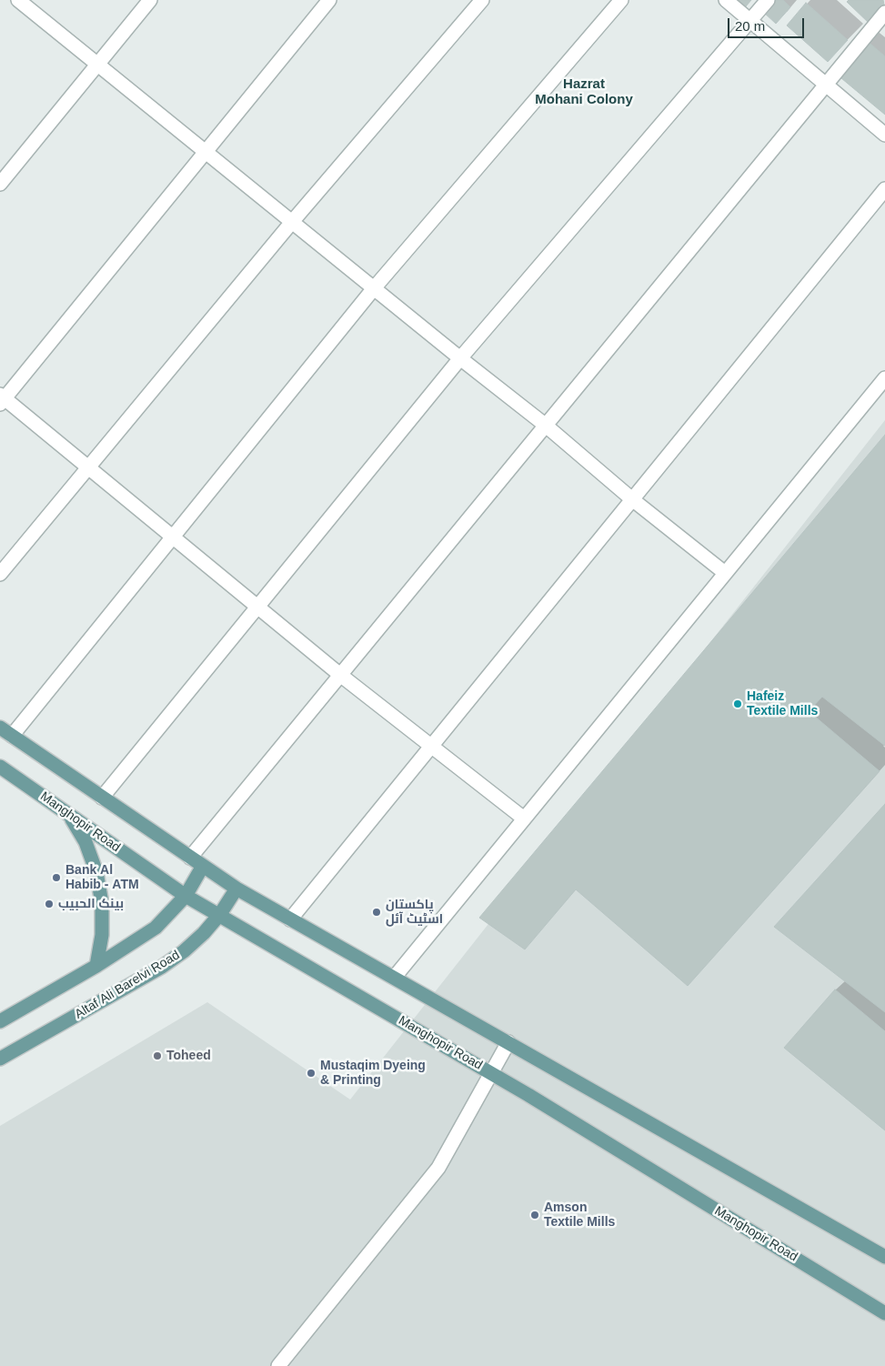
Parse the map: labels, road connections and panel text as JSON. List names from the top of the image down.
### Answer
{
  "streets": {
    "main road": ["Manghopir Road", "Altaf Ali Barelvi Road"]
  },
  "crossings": [
    ["Manghopir Road", "Altaf Ali Barelvi Road"]
  ],
  "districts": ["Hazrat Mohani Colony"],
  "places": [
    "Hafeiz Textile Mills",
    "Bank Al Habib - ATM",
    "بينک الحبيب",
    "پاکستان اسٹیٹ آئل",
    "Toheed",
    "Mustaqim Dyeing & Printing",
    "Amson Textile Mills"
  ],
  "scale_bar": "20 m"
}
